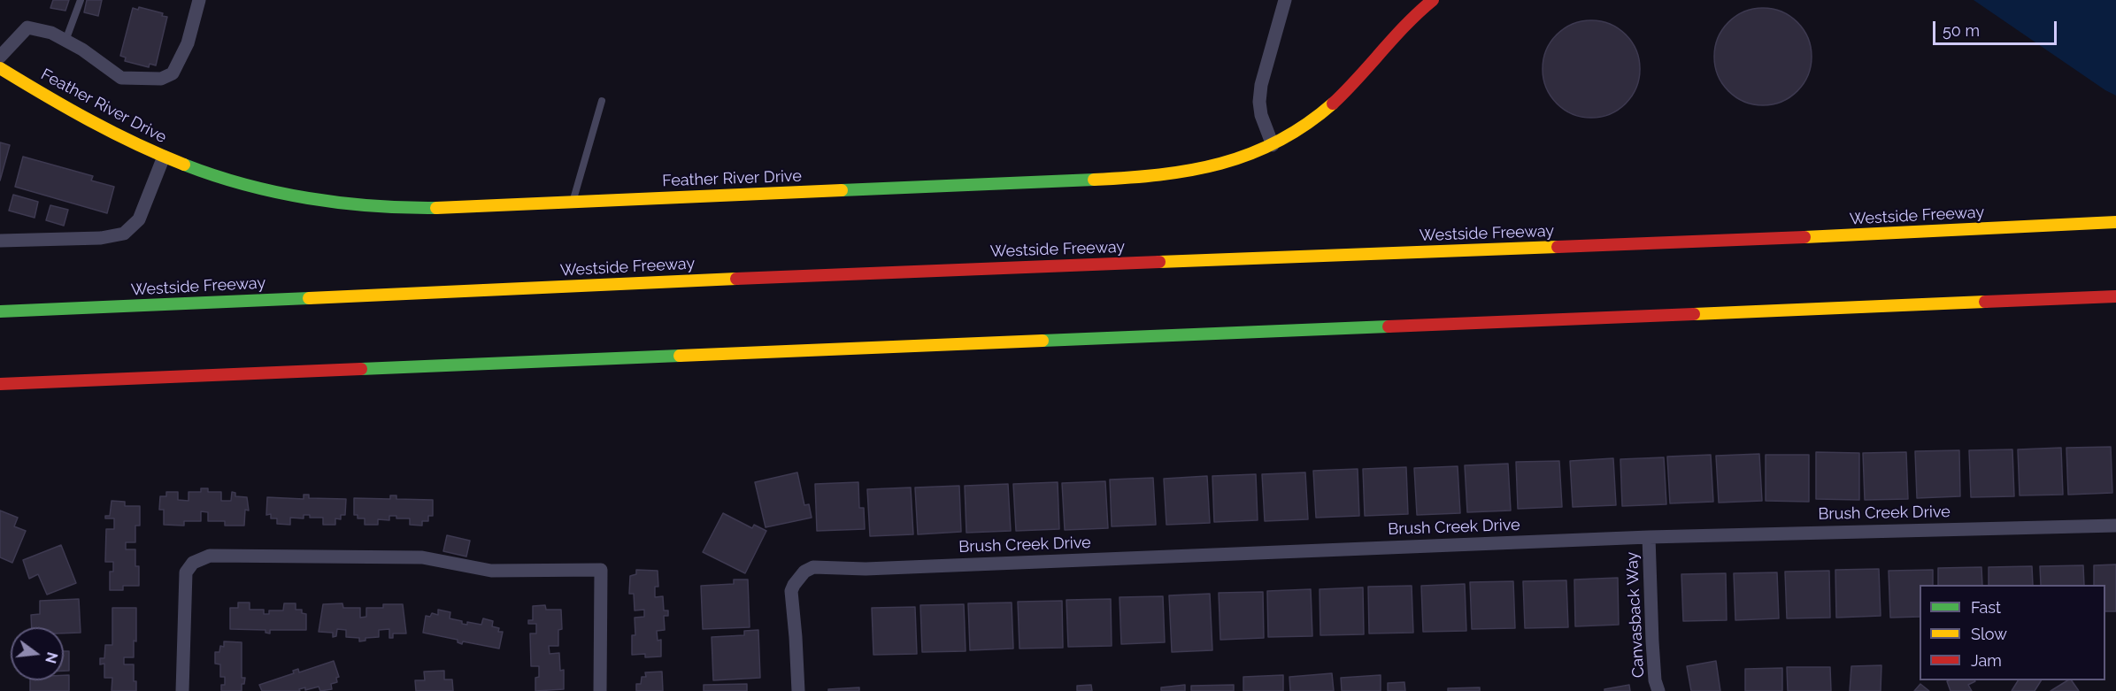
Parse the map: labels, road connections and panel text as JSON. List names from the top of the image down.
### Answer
{
  "streets": {
    "main road": ["Feather River Drive", "Westside Freeway"],
    "street": ["Brush Creek Drive", "Canvasback Way"]
  },
  "crossings": [
    ["Brush Creek Drive", "Canvasback Way"]
  ],
  "legend": ["Fast", "Slow", "Jam"],
  "scale_bar": "50 m",
  "north": "right"
}
